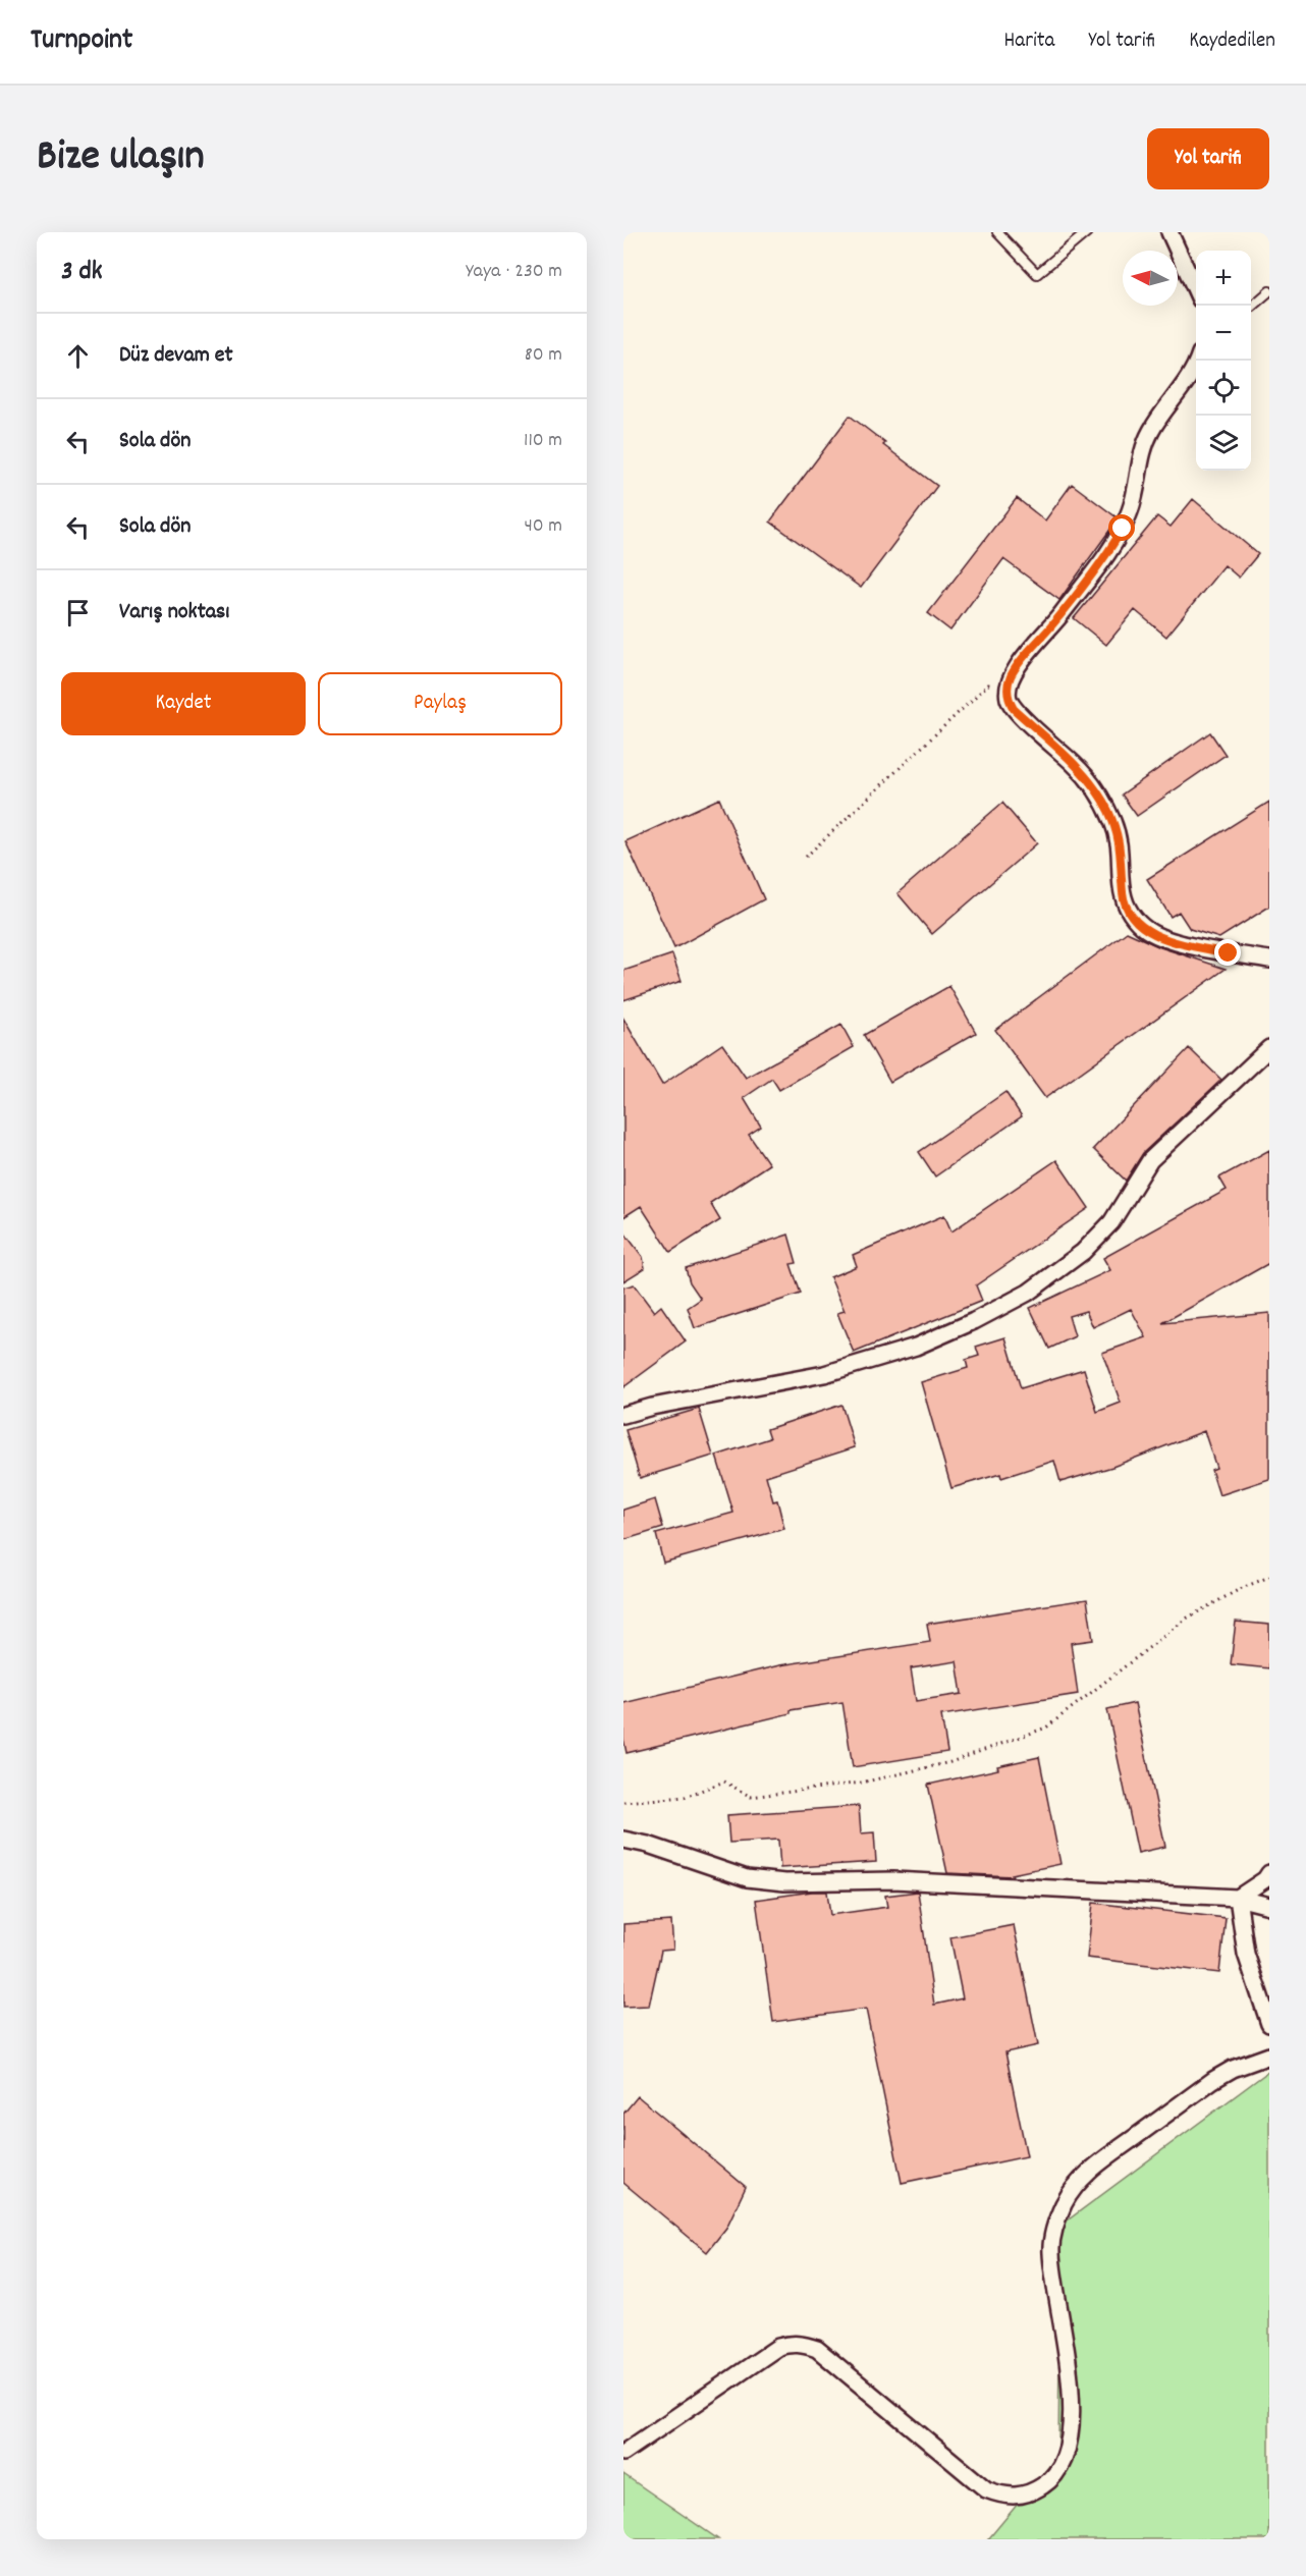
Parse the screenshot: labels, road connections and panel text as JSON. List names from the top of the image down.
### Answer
{
  "north": "left",
  "page": {
    "header": "Turnpoint",
    "nav": ["Harita", "Yol tarifi", "Kaydedilen"],
    "title": "Bize ulaşın",
    "buttons": [
      "Yol tarifi",
      ["Kaydet", "Paylaş"]
    ],
    "heading": ["3 dk", "Yaya · 230 m"],
    "map_buttons": ["+", "−"],
    "list": [
      ["Düz devam et", "80 m"],
      ["Sola dön", "110 m"],
      ["Sola dön", "40 m"],
      "Varış noktası"
    ]
  }
}
